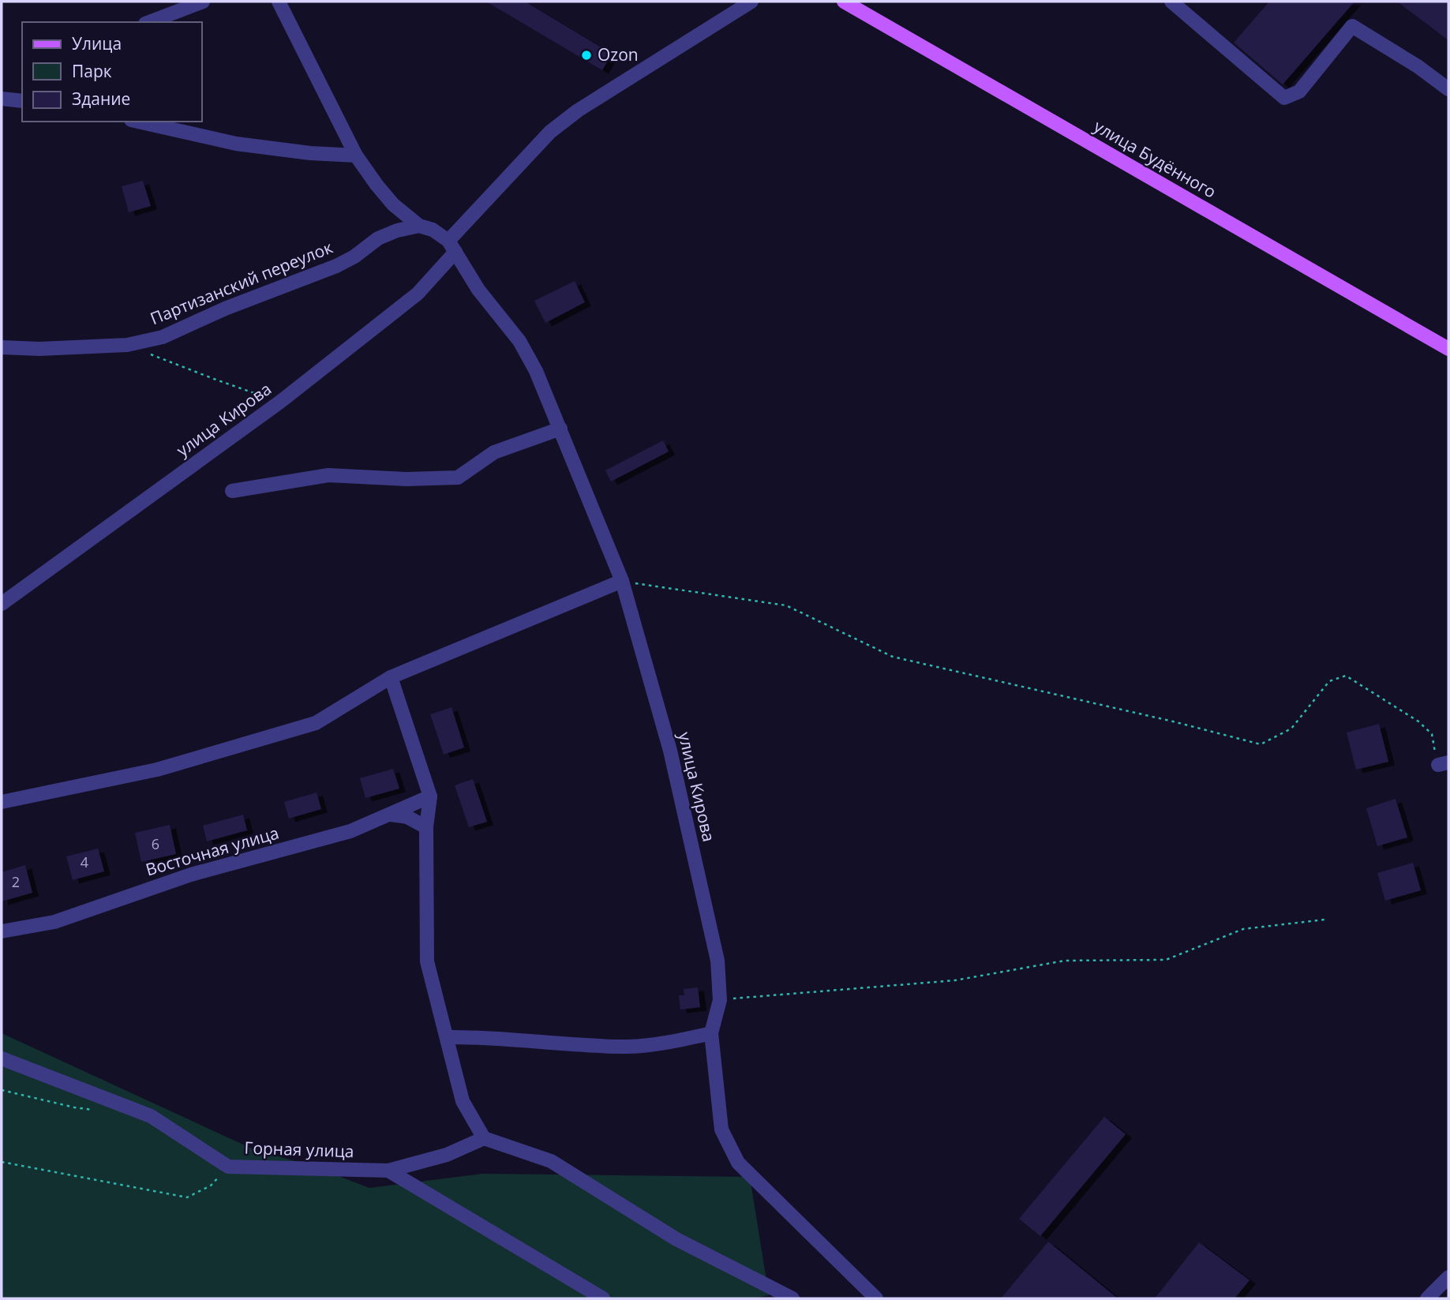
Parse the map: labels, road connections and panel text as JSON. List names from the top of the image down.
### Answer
{
  "streets": {
    "main road": ["улица Будённого"],
    "street": [
      "Партизанский переулок",
      "улица Кирова",
      "Восточная улица",
      "Горная улица"
    ]
  },
  "crossings": [
    ["Партизанский переулок", "улица Кирова"]
  ],
  "places": ["Ozon"],
  "house_numbers": ["6", "4", "2"],
  "legend": ["Улица", "Парк", "Здание"]
}
